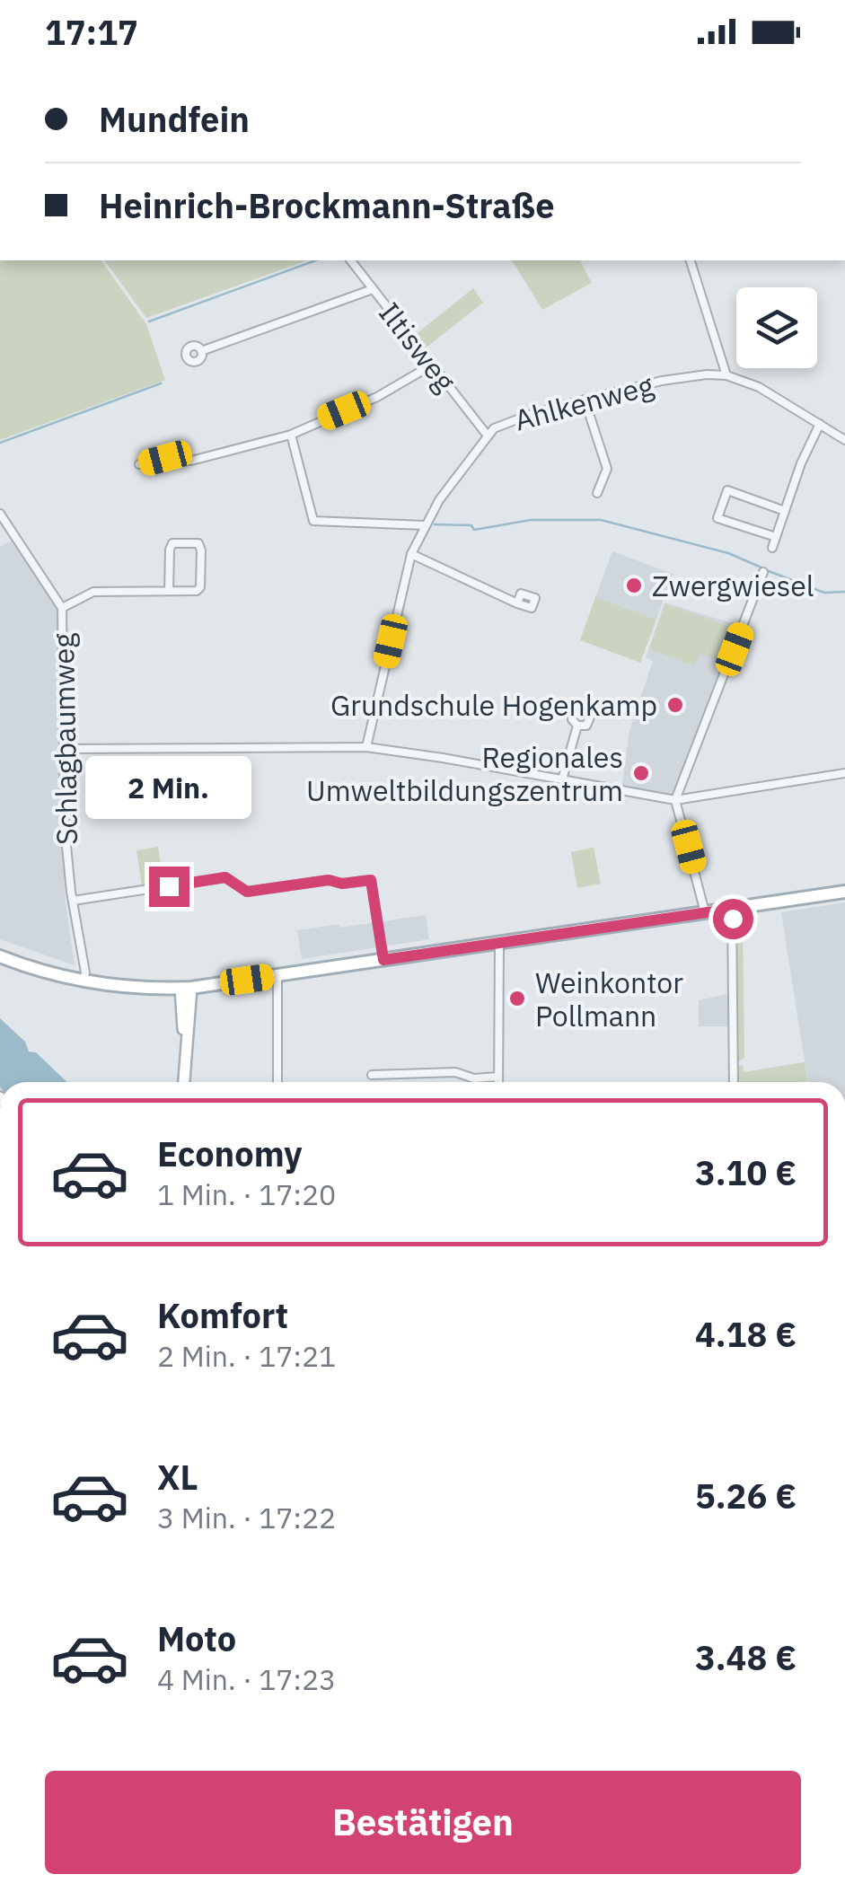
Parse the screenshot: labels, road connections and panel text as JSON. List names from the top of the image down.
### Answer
{
  "streets": {
    "street": ["Iltisweg", "Ahlkenweg", "Schlagbaumweg"]
  },
  "crossings": [
    ["Iltisweg", "Ahlkenweg"]
  ],
  "places": [
    "Zwergwiesel",
    "Grundschule Hogenkamp",
    "Regionales Umweltbildungszentrum",
    "Weinkontor Pollmann"
  ],
  "page": {
    "status": "17:17",
    "banner": ["Mundfein", "Heinrich-Brockmann-Straße"],
    "bubble": "2 Min.",
    "list": [
      {
        "name": "Economy",
        "note": "1 Min. · 17:20",
        "value": "3.10 €"
      },
      {
        "name": "Komfort",
        "note": "2 Min. · 17:21",
        "value": "4.18 €"
      },
      {
        "name": "XL",
        "note": "3 Min. · 17:22",
        "value": "5.26 €"
      },
      {
        "name": "Moto",
        "note": "4 Min. · 17:23",
        "value": "3.48 €"
      }
    ],
    "buttons": "Bestätigen"
  }
}
